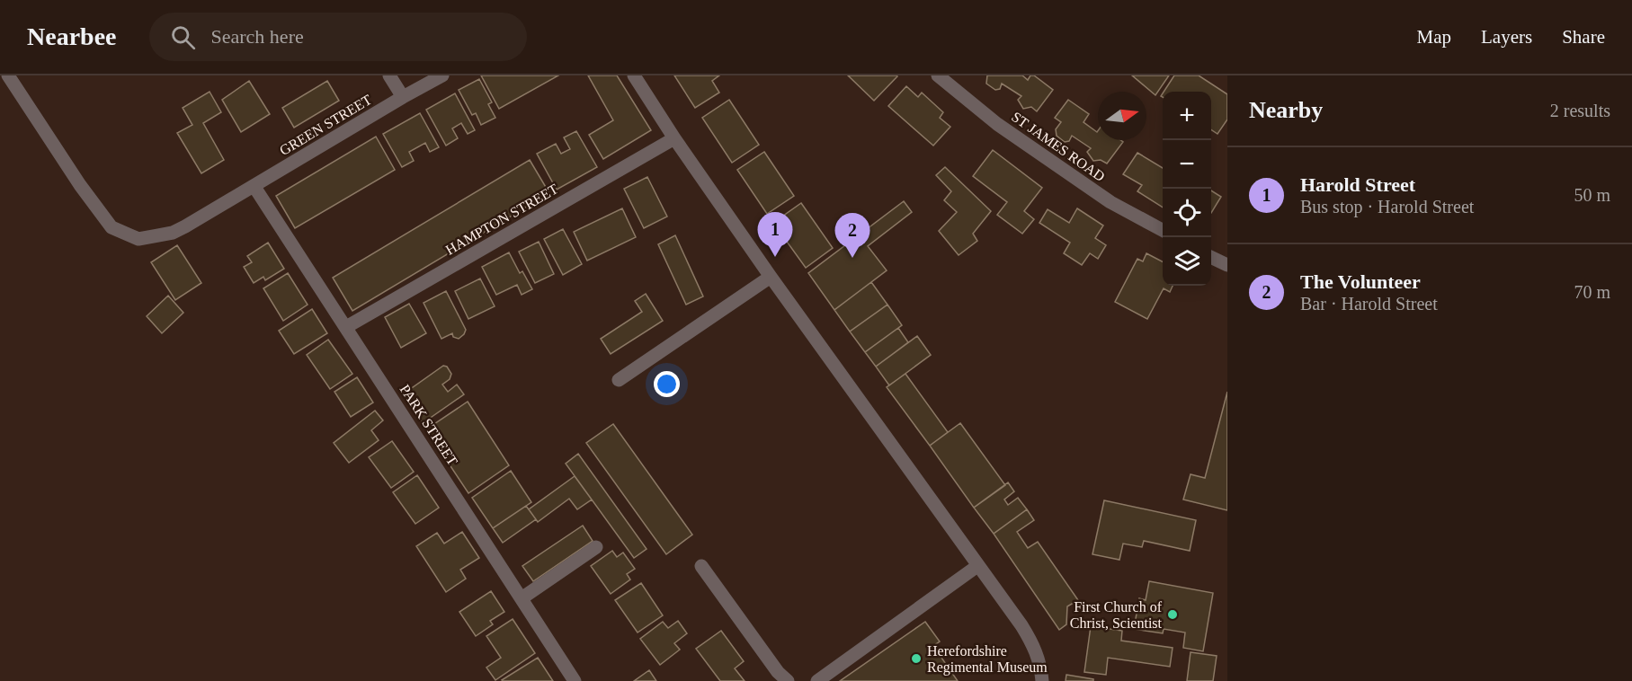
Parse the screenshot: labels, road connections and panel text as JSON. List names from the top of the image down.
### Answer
{
  "streets": {
    "street": [
      "GREEN STREET",
      "ST JAMES ROAD",
      "HAMPTON STREET",
      "PARK STREET"
    ]
  },
  "crossings": [
    ["GREEN STREET", "PARK STREET"],
    ["HAMPTON STREET", "PARK STREET"]
  ],
  "places": ["First Church of Christ, Scientist", "Herefordshire Regimental Museum"],
  "north": "right",
  "page": {
    "header": "Nearbee",
    "search": "Search here",
    "nav": ["Map", "Layers", "Share"],
    "heading": ["Nearby", "2 results"],
    "map_buttons": ["+", "−"],
    "list": [
      {
        "mark": "1",
        "name": "Harold Street",
        "note": "Bus stop · Harold Street",
        "value": "50 m"
      },
      {
        "mark": "2",
        "name": "The Volunteer",
        "note": "Bar · Harold Street",
        "value": "70 m"
      }
    ],
    "pins": ["1", "2"]
  }
}
